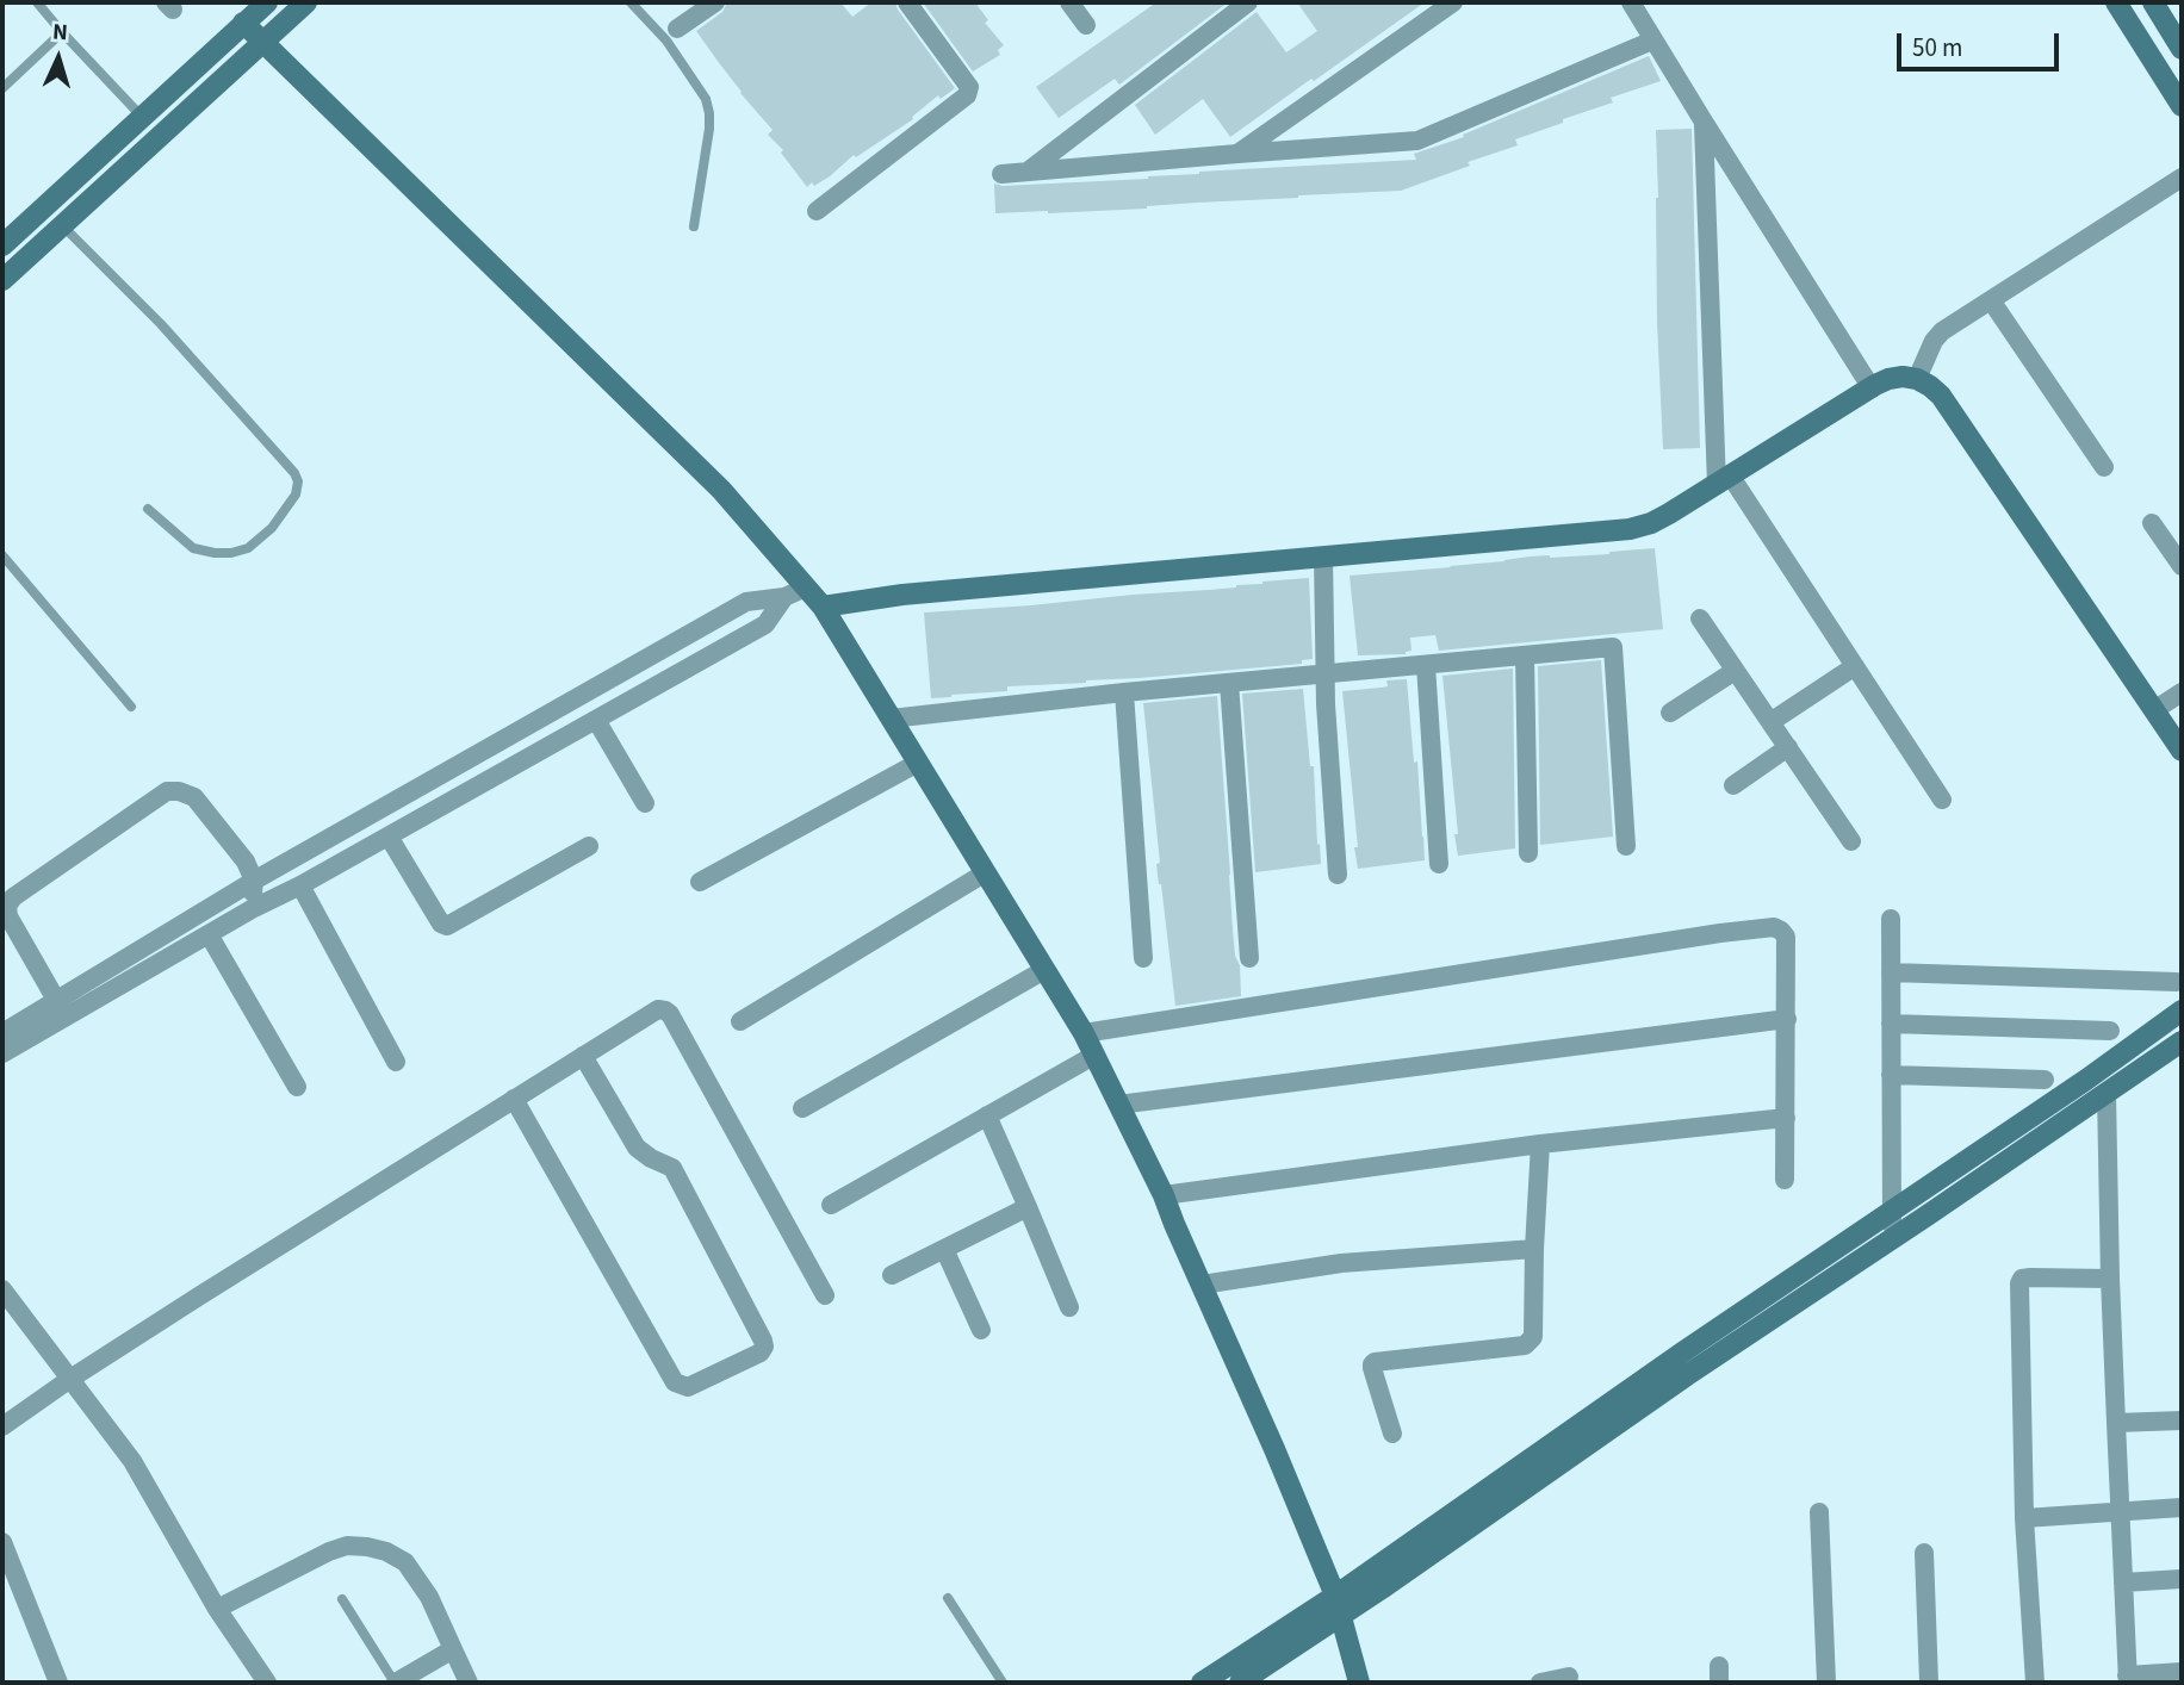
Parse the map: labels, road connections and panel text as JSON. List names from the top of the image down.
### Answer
{
  "scale_bar": "50 m",
  "north": "top"
}
